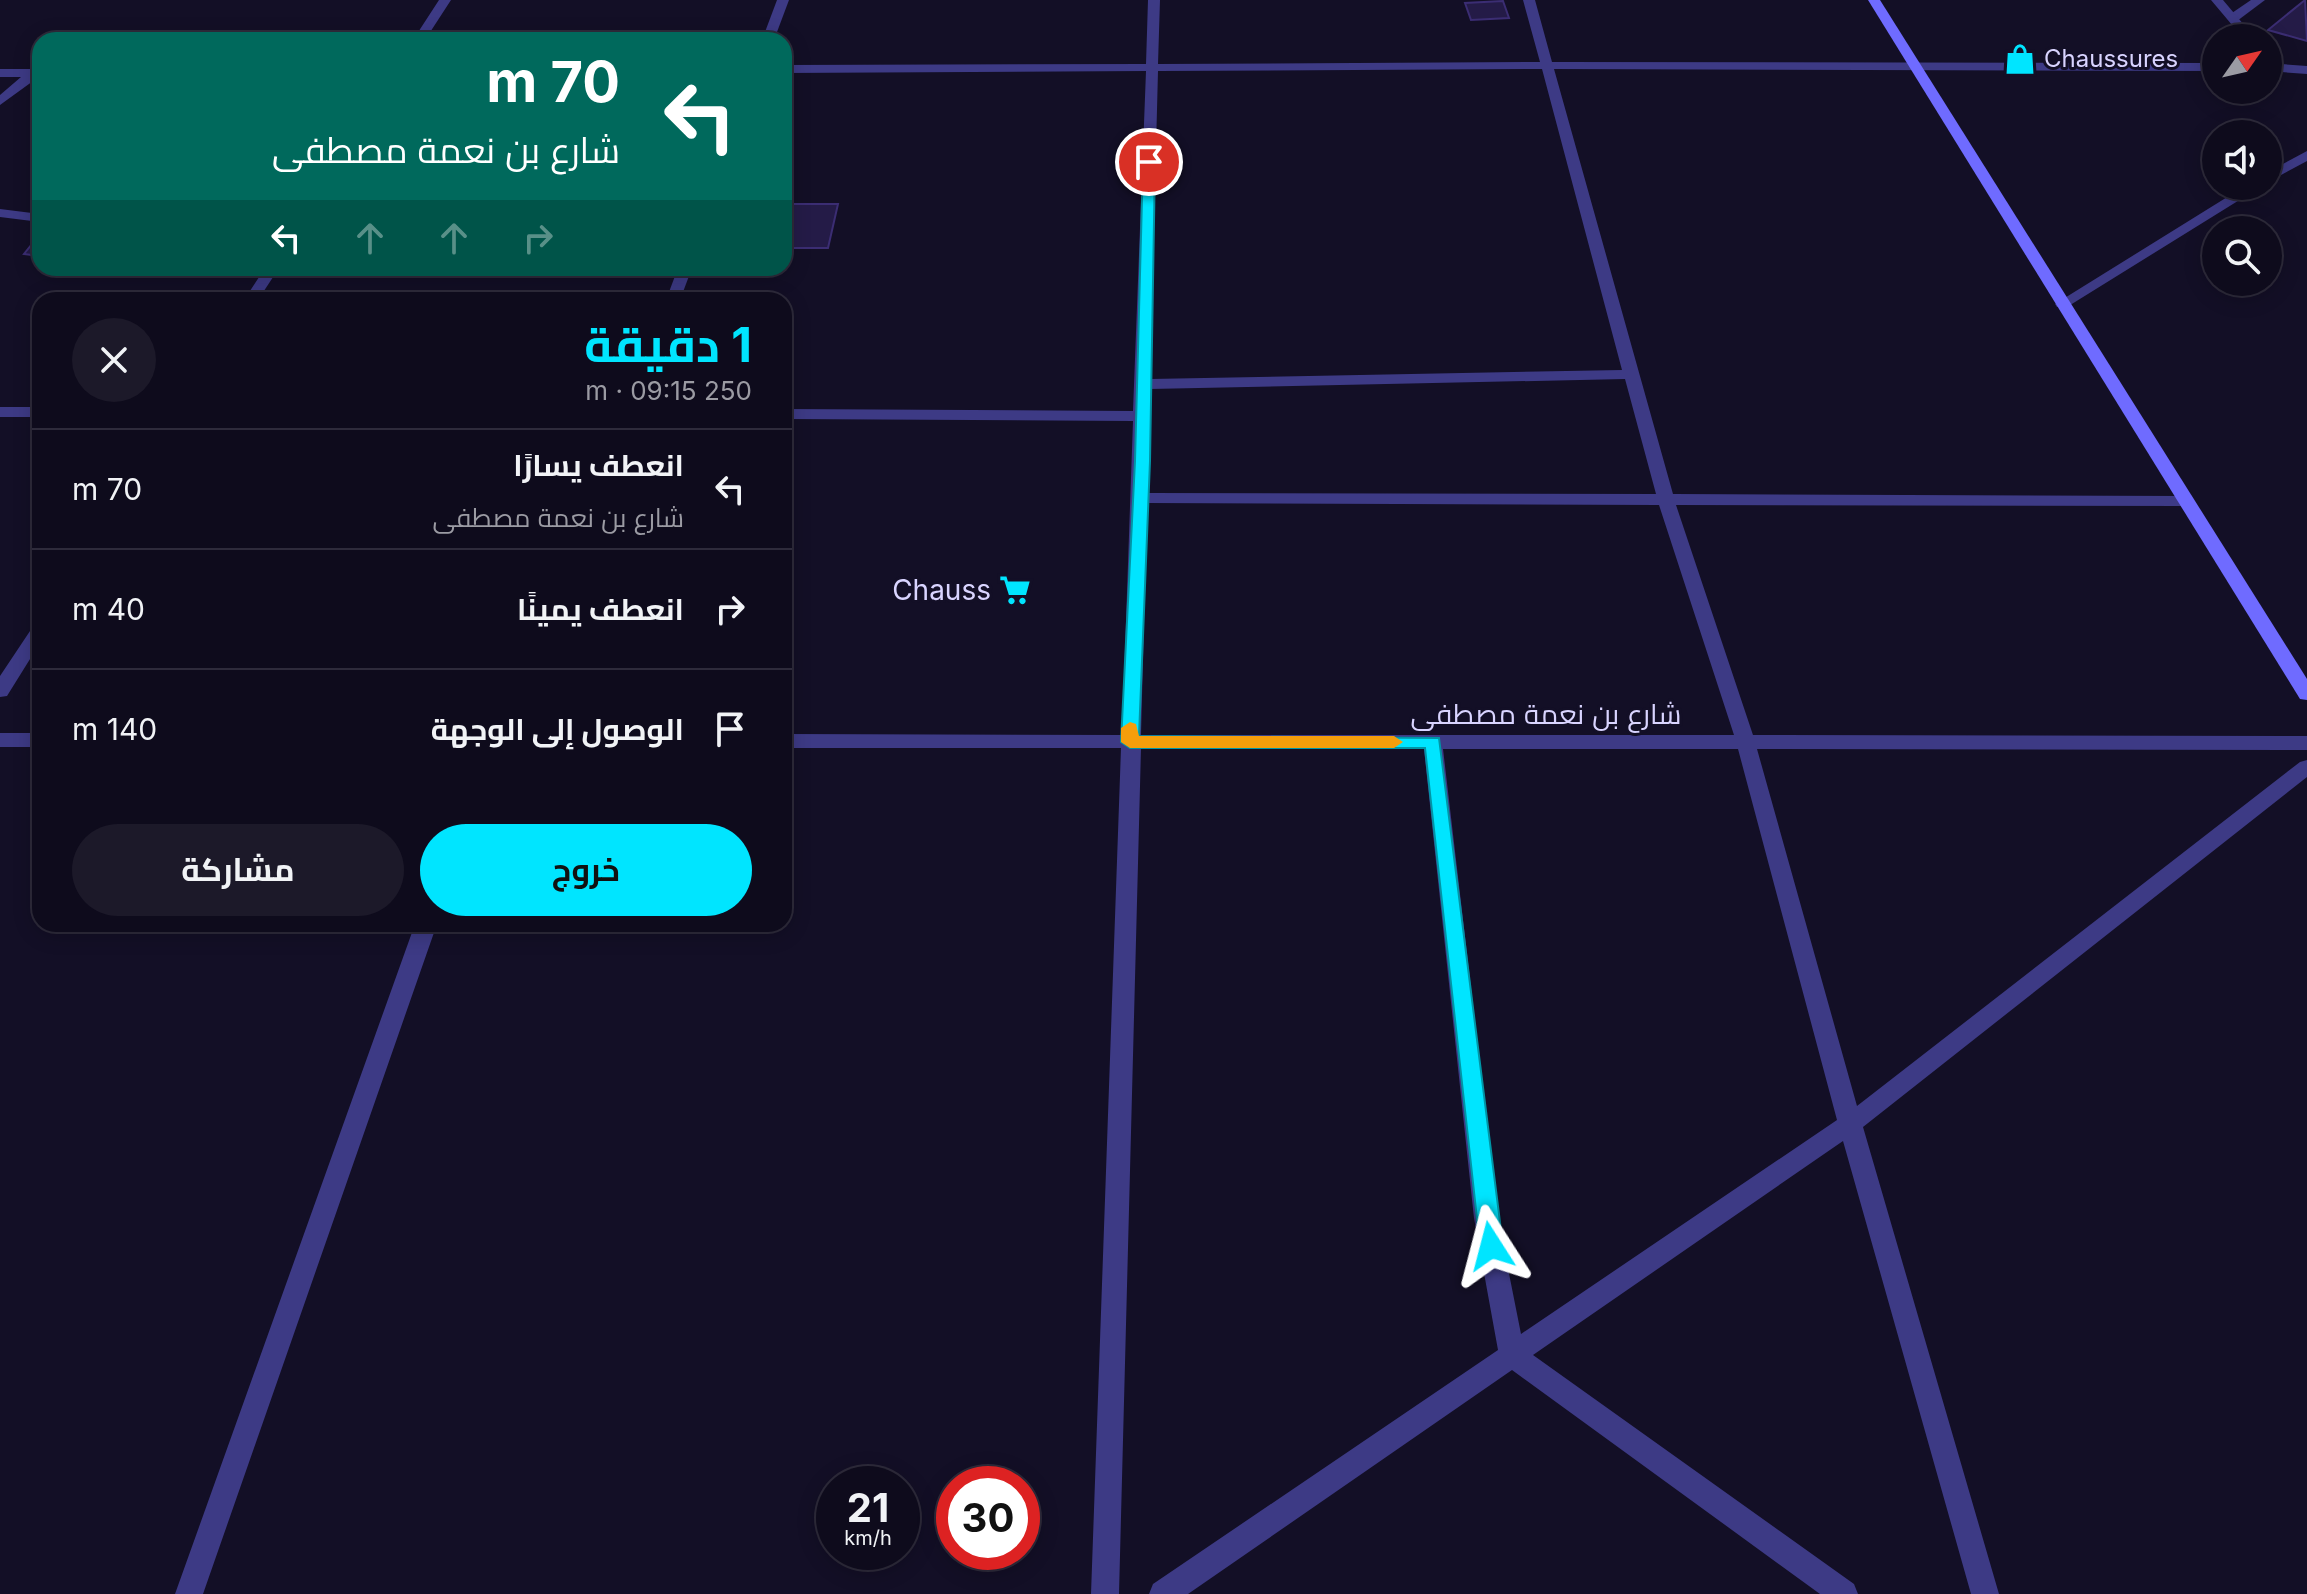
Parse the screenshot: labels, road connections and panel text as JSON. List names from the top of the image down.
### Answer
{
  "streets": {
    "street": ["شارع بن نعمة مصطفى"]
  },
  "places": {
    "shop": ["Chaussures"],
    "supermarket": ["Chauss"]
  },
  "north": "top right",
  "page": {
    "turn": ["70 m", "شارع بن نعمة مصطفى"],
    "heading": ["1 دقيقة", "250 m · 09:15"],
    "list": [
      {
        "name": "انعطف يسارًا",
        "note": "شارع بن نعمة مصطفى",
        "value": "70 m"
      },
      {
        "name": "انعطف يمينًا",
        "value": "40 m"
      },
      {
        "name": "الوصول إلى الوجهة",
        "value": "140 m"
      }
    ],
    "buttons": ["خروج", "مشاركة"],
    "speed": "21 km/h",
    "limit": "30"
  }
}
